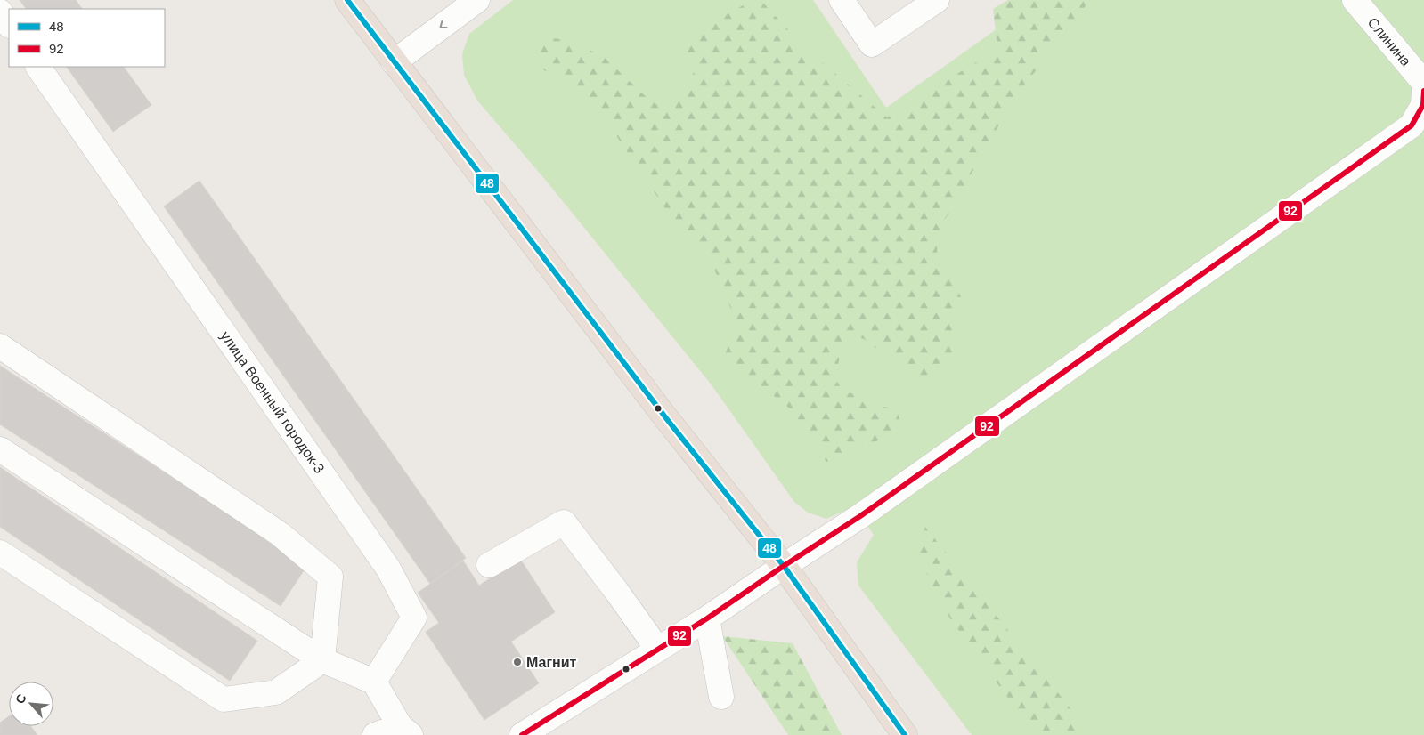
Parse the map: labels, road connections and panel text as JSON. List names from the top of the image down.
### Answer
{
  "streets": {
    "street": ["Слинина", "улица Военный городок-3"]
  },
  "places": ["Магнит"],
  "lines": ["transit line 48", "transit line 92"],
  "legend": ["48", "92"],
  "north": "top left"
}
